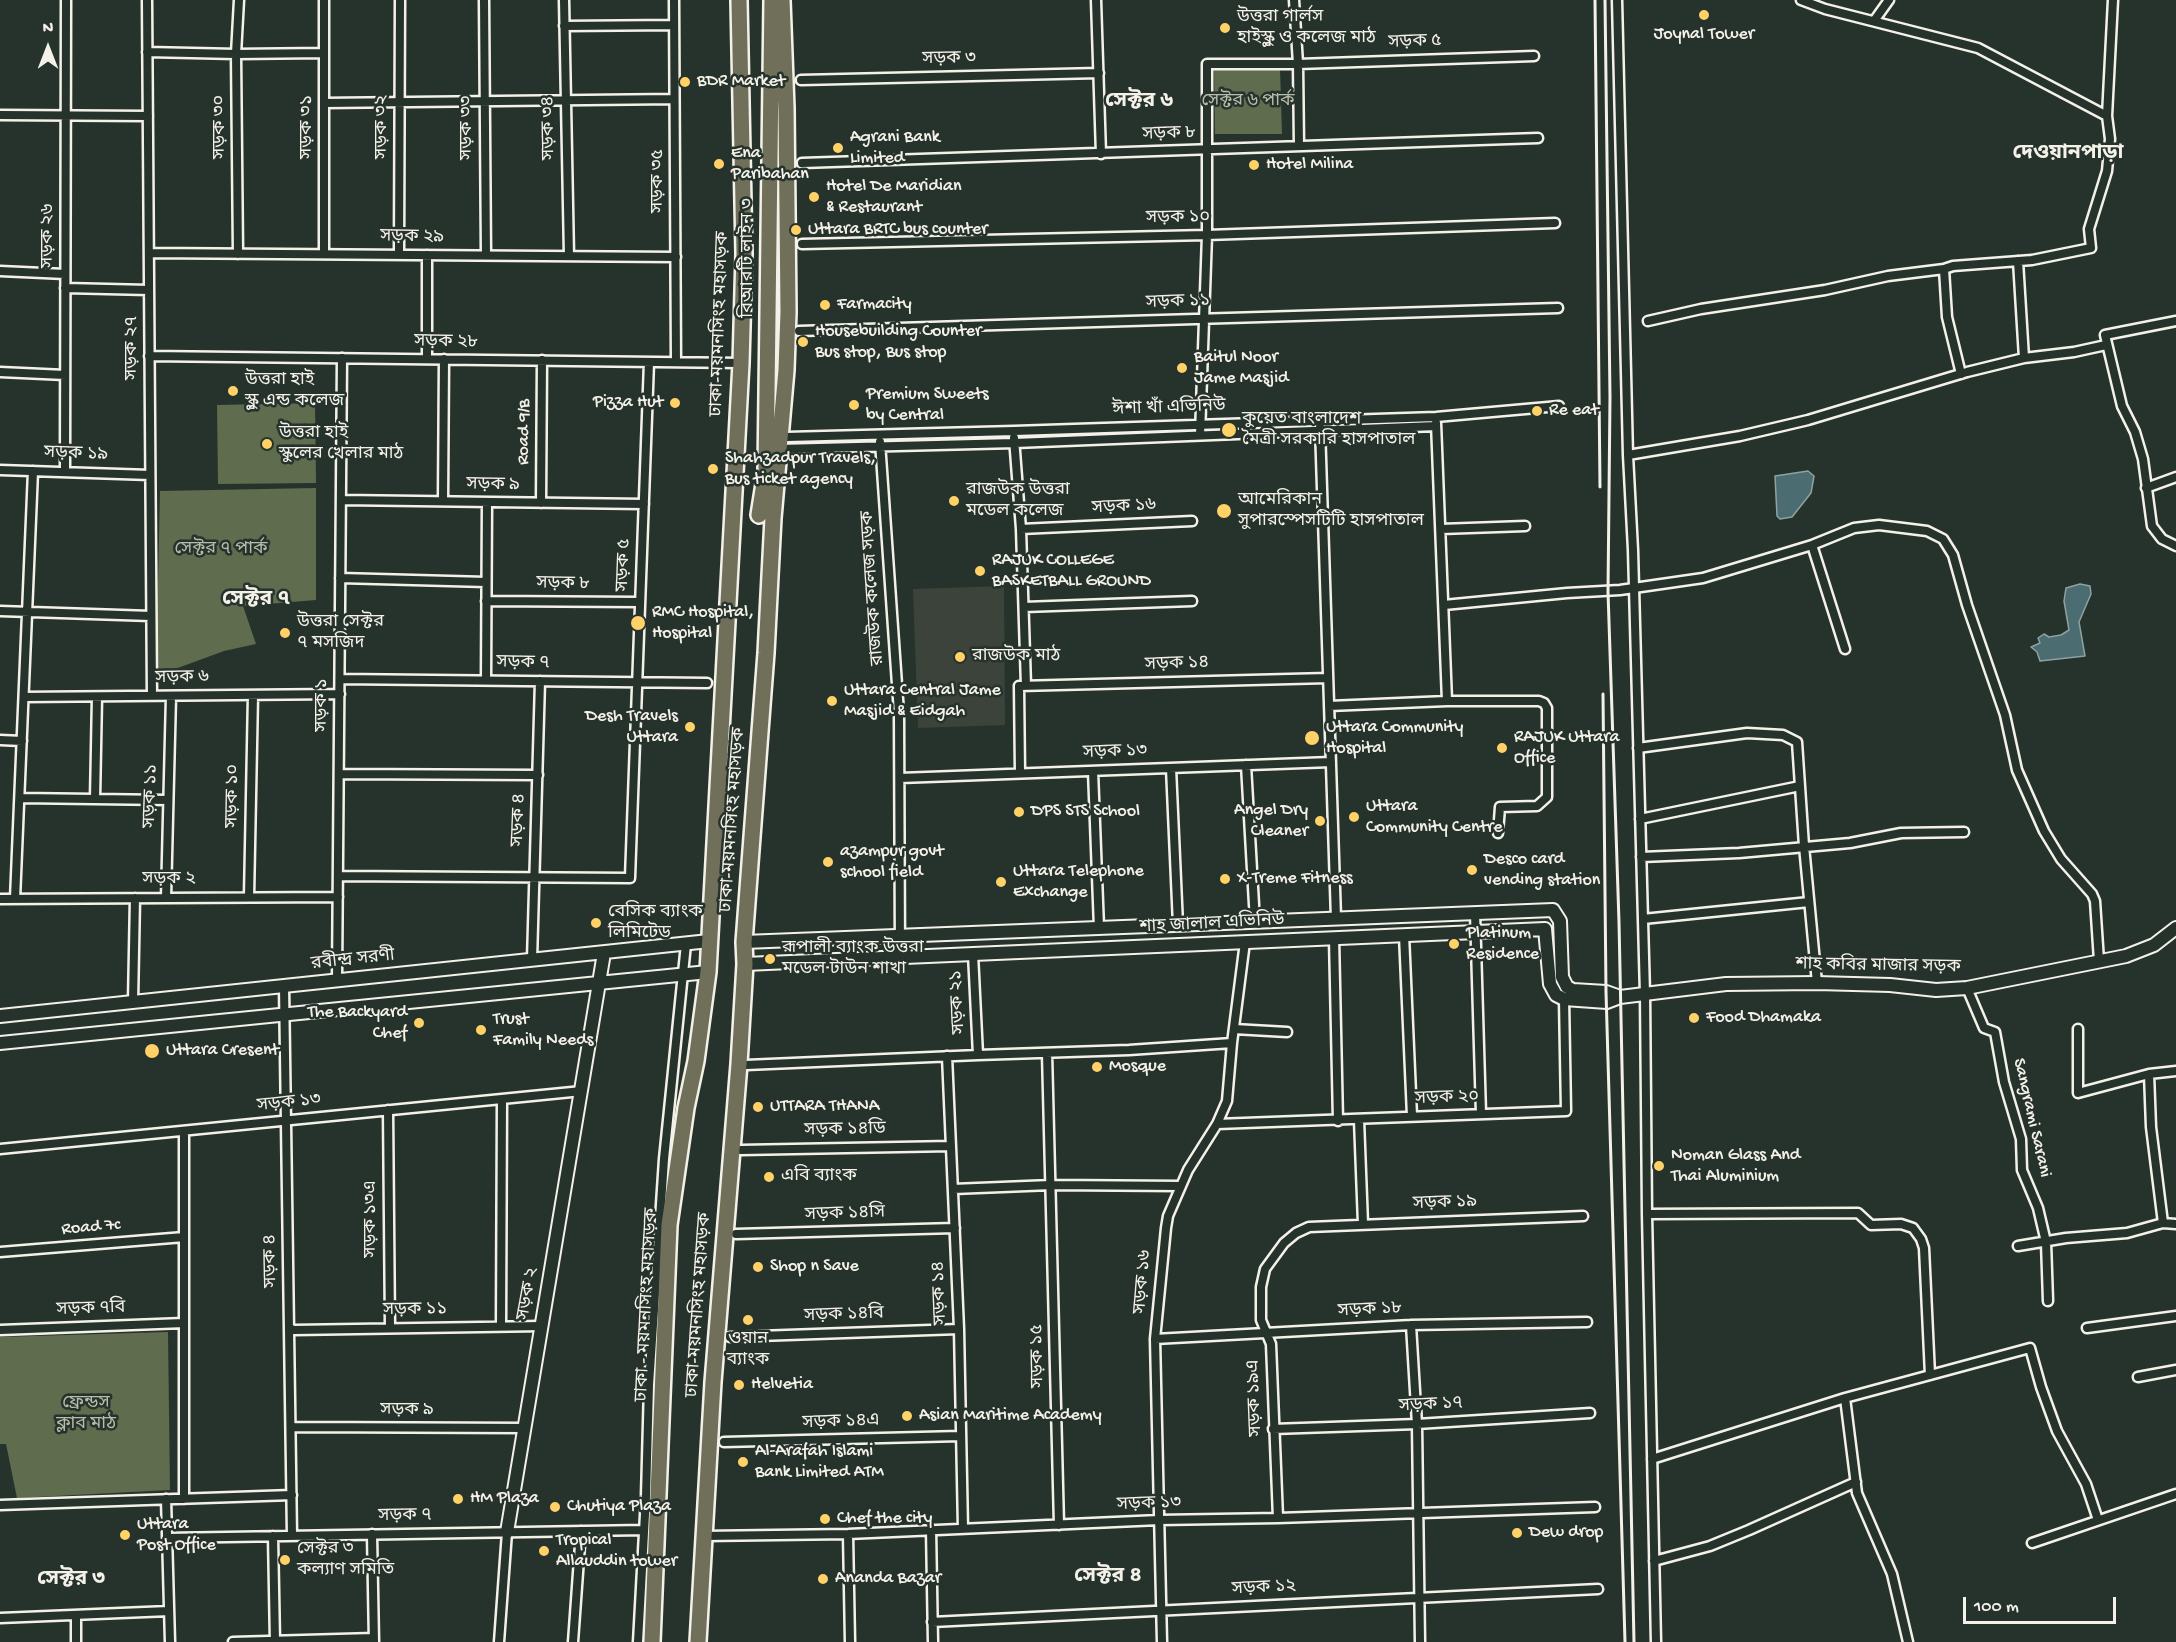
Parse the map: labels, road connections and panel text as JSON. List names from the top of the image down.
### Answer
{
  "streets": {
    "highway": ["বিআরটি লাইন ৩", "ঢাকা-ময়মনসিংহ মহাসড়ক", "ঢাকা - ময়মনসিংহ মহাসড়ক"],
    "main road": [
      "সড়ক ২",
      "শাহ জালাল এভিনিউ",
      "রবীন্দ্র সরণী",
      "শাহ কবির মাজার সড়ক"
    ],
    "street": [
      "সড়ক ৫",
      "সড়ক ৩",
      "সড়ক ৩০",
      "সড়ক ৩১",
      "সড়ক ৩২",
      "সড়ক ৩৩",
      "সড়ক ৩৪",
      "সড়ক ৮",
      "সড়ক ৩৫",
      "সড়ক ১০",
      "সড়ক ২৬",
      "সড়ক ২৯",
      "সড়ক ১১",
      "সড়ক ২৮",
      "সড়ক ২৭",
      "ঈশা খাঁ এভিনিউ",
      "Road 9/B",
      "সড়ক ১৯",
      "সড়ক ৯",
      "সড়ক ১৬",
      "রাজউক কলেজ সড়ক",
      "সড়ক ৭",
      "সড়ক ১৪",
      "সড়ক ৬",
      "সড়ক ১",
      "সড়ক ১৩",
      "সড়ক ৪",
      "সড়ক ২১",
      "সড়ক ২০",
      "Sangrami Sarani",
      "সড়ক ১৪ডি",
      "সড়ক ১৪সি",
      "সড়ক ১৩এ",
      "Road 7c",
      "সড়ক ৭বি",
      "সড়ক ১৮",
      "সড়ক ১৪বি",
      "সড়ক ১৫",
      "সড়ক ১৯এ",
      "সড়ক ১৭",
      "সড়ক ১৪এ",
      "সড়ক ১২"
    ]
  },
  "crossings": [
    ["সড়ক ৫", "সড়ক ৮"],
    ["সড়ক ৫", "সড়ক ২৮"],
    ["সড়ক ৫", "সড়ক ৯"],
    ["সড়ক ৫", "সড়ক ৭"],
    ["সড়ক ৫", "সড়ক ৪"],
    ["সড়ক ৩০", "সড়ক ২৯"],
    ["সড়ক ৩১", "সড়ক ২৯"],
    ["সড়ক ৩২", "সড়ক ২৯"],
    ["সড়ক ৩৩", "সড়ক ২৯"],
    ["সড়ক ৩৪", "সড়ক ২৯"],
    ["সড়ক ৩৫", "সড়ক ২৯"],
    ["সড়ক ৩৫", "সড়ক ২৮"],
    ["সড়ক ১০", "সড়ক ৬"],
    ["সড়ক ১০", "সড়ক ২"],
    ["সড়ক ২৬", "সড়ক ১৯"],
    ["সড়ক ২৯", "সড়ক ২৭"],
    ["বিআরটি লাইন ৩", "ঢাকা-ময়মনসিংহ মহাসড়ক"],
    ["সড়ক ১১", "সড়ক ৬"],
    ["সড়ক ১১", "সড়ক ৪"],
    ["সড়ক ১১", "সড়ক ২"],
    ["সড়ক ১১", "সড়ক ১৩এ"],
    ["ঢাকা-ময়মনসিংহ মহাসড়ক", "সড়ক ২৮"],
    ["ঢাকা-ময়মনসিংহ মহাসড়ক", "ঈশা খাঁ এভিনিউ"],
    ["ঢাকা-ময়মনসিংহ মহাসড়ক", "সড়ক ১৩"],
    ["ঢাকা-ময়মনসিংহ মহাসড়ক", "শাহ জালাল এভিনিউ"],
    ["ঢাকা-ময়মনসিংহ মহাসড়ক", "রবীন্দ্র সরণী"],
    ["ঢাকা-ময়মনসিংহ মহাসড়ক", "ঢাকা - ময়মনসিংহ মহাসড়ক"],
    ["সড়ক ২৮", "সড়ক ২৭"],
    ["সড়ক ২৮", "Road 9/B"],
    ["সড়ক ২৮", "সড়ক ১"],
    ["সড়ক ২৭", "সড়ক ১৯"],
    ["সড়ক ২৭", "সড়ক ৬"],
    ["ঈশা খাঁ এভিনিউ", "রাজউক কলেজ সড়ক"],
    ["Road 9/B", "সড়ক ৯"],
    ["সড়ক ১৯", "সড়ক ১৯এ"],
    ["সড়ক ৯", "সড়ক ১"],
    ["সড়ক ৯", "সড়ক ৪"],
    ["সড়ক ৯", "সড়ক ২"],
    ["সড়ক ১৬", "সড়ক ১৩"],
    ["সড়ক ১৬", "শাহ জালাল এভিনিউ"],
    ["সড়ক ১৬", "সড়ক ২১"],
    ["সড়ক ১৬", "সড়ক ২০"],
    ["সড়ক ১৬", "সড়ক ১৮"],
    ["সড়ক ১৬", "সড়ক ১২"],
    ["রাজউক কলেজ সড়ক", "সড়ক ১৩"],
    ["রাজউক কলেজ সড়ক", "শাহ জালাল এভিনিউ"],
    ["সড়ক ৭", "সড়ক ১"],
    ["সড়ক ৭", "সড়ক ৪"],
    ["সড়ক ৭", "সড়ক ২"],
    ["সড়ক ১৪", "সড়ক ১৩"],
    ["সড়ক ১৪", "সড়ক ২১"],
    ["সড়ক ১৪", "সড়ক ১৪ডি"],
    ["সড়ক ১৪", "সড়ক ১৪সি"],
    ["সড়ক ১৪", "সড়ক ১৪বি"],
    ["সড়ক ১৪", "সড়ক ১৪এ"],
    ["সড়ক ৬", "সড়ক ১"],
    ["সড়ক ১", "সড়ক ২"],
    ["সড়ক ১", "রবীন্দ্র সরণী"],
    ["সড়ক ১৩", "সড়ক ৪"],
    ["সড়ক ১৩", "সড়ক ২"],
    ["সড়ক ১৩", "সড়ক ১৩এ"],
    ["সড়ক ১৩", "সড়ক ১৫"],
    ["সড়ক ১৩", "সড়ক ১৯এ"],
    ["সড়ক ৪", "রবীন্দ্র সরণী"],
    ["সড়ক ২", "রবীন্দ্র সরণী"],
    ["শাহ জালাল এভিনিউ", "শাহ কবির মাজার সড়ক"],
    ["শাহ জালাল এভিনিউ", "সড়ক ২১"],
    ["শাহ জালাল এভিনিউ", "সড়ক ২০"],
    ["শাহ কবির মাজার সড়ক", "Sangrami Sarani"],
    ["সড়ক ২১", "সড়ক ১৫"],
    ["সড়ক ১৮", "সড়ক ১৯এ"],
    ["সড়ক ১৯এ", "সড়ক ১৭"]
  ],
  "districts": [
    "সেক্টর ৬",
    "দেওয়ানপাড়া",
    "সেক্টর ৭",
    "সেক্টর ৪",
    "সেক্টর ৩"
  ],
  "parks": ["সেক্টর ৬ পার্ক", "সেক্টর ৭ পার্ক", "ফ্রেন্ডস ক্লাব মাঠ"],
  "places": [
    "Joynal Tower",
    "উত্তরা গার্লস হাইস্কুল ও কলেজ মাঠ",
    "BDR Market",
    "Agrani Bank Limited",
    "Ena Paribahan",
    "Hotel Milina",
    "Hotel De Maridian & Restaurant",
    "Uttara BRTC bus counter",
    "Farmacity",
    "Housebuilding Counter Bus stop, Bus stop",
    "Baitul Noor Jame Masjid",
    "উত্তরা হাই স্কুল এন্ড কলেজ",
    "Pizza Hut",
    "Premium Sweets by Central",
    "Re eat",
    "কুয়েত বাংলাদেশ মৈত্রী সরকারি হাসপাতাল",
    "উত্তরা হাই স্কুলের খেলার মাঠ",
    "Shahzadpur Travels, Bus ticket agency",
    "রাজউক উত্তরা মডেল কলেজ",
    "আমেরিকান সুপারস্পেসটিটি হাসপাতাল",
    "RAJUK COLLEGE BASKETBALL GROUND",
    "RMC Hospital, Hospital",
    "উত্তরা সেক্টর ৭ মসজিদ",
    "রাজউক মাঠ",
    "Uttara Central Jame Masjid & Eidgah",
    "Desh Travels Uttara",
    "Uttara Community Hospital",
    "RAJUK Uttara Office",
    "DPS STS School",
    "Uttara Community Centre",
    "Angel Dry Cleaner",
    "azampur govt school field",
    "Desco card vending station",
    "X-Treme Fitness",
    "Uttara Telephone Exchange",
    "বেসিক ব্যাংক লিমিটেড",
    "Platinum Residence",
    "রূপালী ব্যাংক উত্তরা মডেল টাউন শাখা",
    "Food Dhamaka",
    "The Backyard Chef",
    "Trust Family Needs",
    "Uttara Cresent",
    "Mosque",
    "UTTARA THANA",
    "Noman Glass And Thai Aluminium",
    "এবি ব্যাংক",
    "Shop n Save",
    "ওয়ান ব্যাংক",
    "Helvetia",
    "Asian Maritime Academy",
    "Al-Arafah Islami Bank Limited ATM",
    "HM Plaza",
    "Chutiya Plaza",
    "Chef the city",
    "Dew drop",
    "Uttara Post Office",
    "Tropical Allauddin tower",
    "সেক্টর ৩ কল্যাণ সমিতি",
    "Ananda Bazar"
  ],
  "scale_bar": "100 m",
  "north": "top"
}
